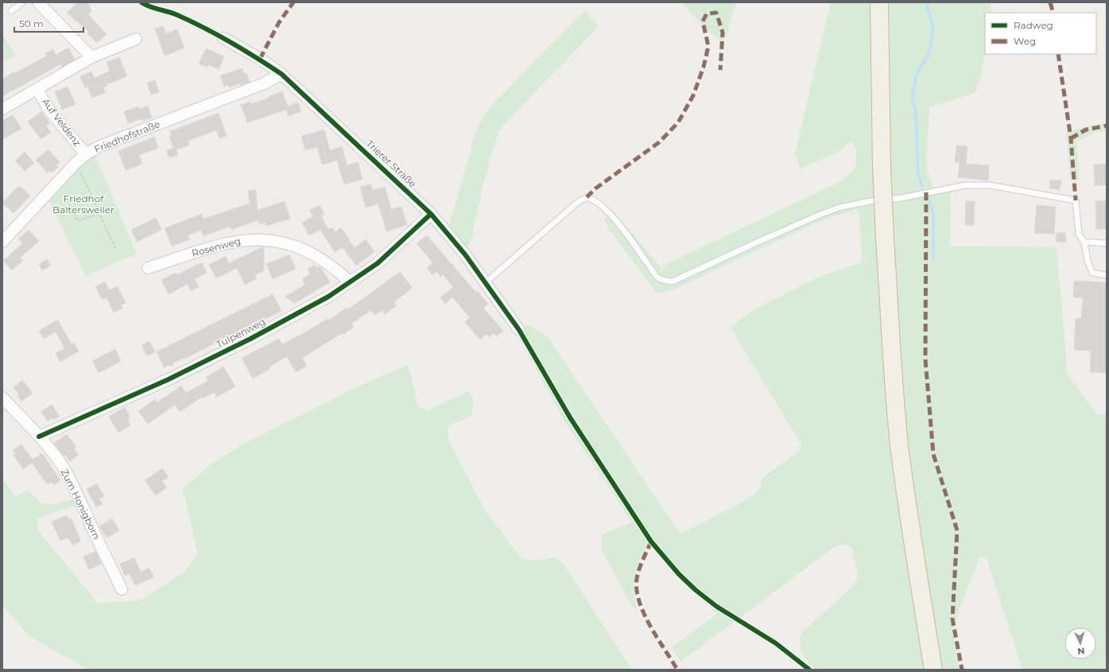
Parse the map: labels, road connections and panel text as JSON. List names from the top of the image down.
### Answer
{
  "streets": {
    "street": [
      "Auf Veldenz",
      "Friedhofstraße",
      "Trierer Straße",
      "Rosenweg",
      "Tulpenweg",
      "Zum Honigborn"
    ]
  },
  "crossings": [
    ["Auf Veldenz", "Friedhofstraße"],
    ["Friedhofstraße", "Trierer Straße"],
    ["Trierer Straße", "Tulpenweg"],
    ["Rosenweg", "Tulpenweg"],
    ["Tulpenweg", "Zum Honigborn"]
  ],
  "parks": ["Friedhof Baltersweiler"],
  "legend": ["Radweg", "Weg"],
  "scale_bar": "50 m",
  "north": "bottom"
}
